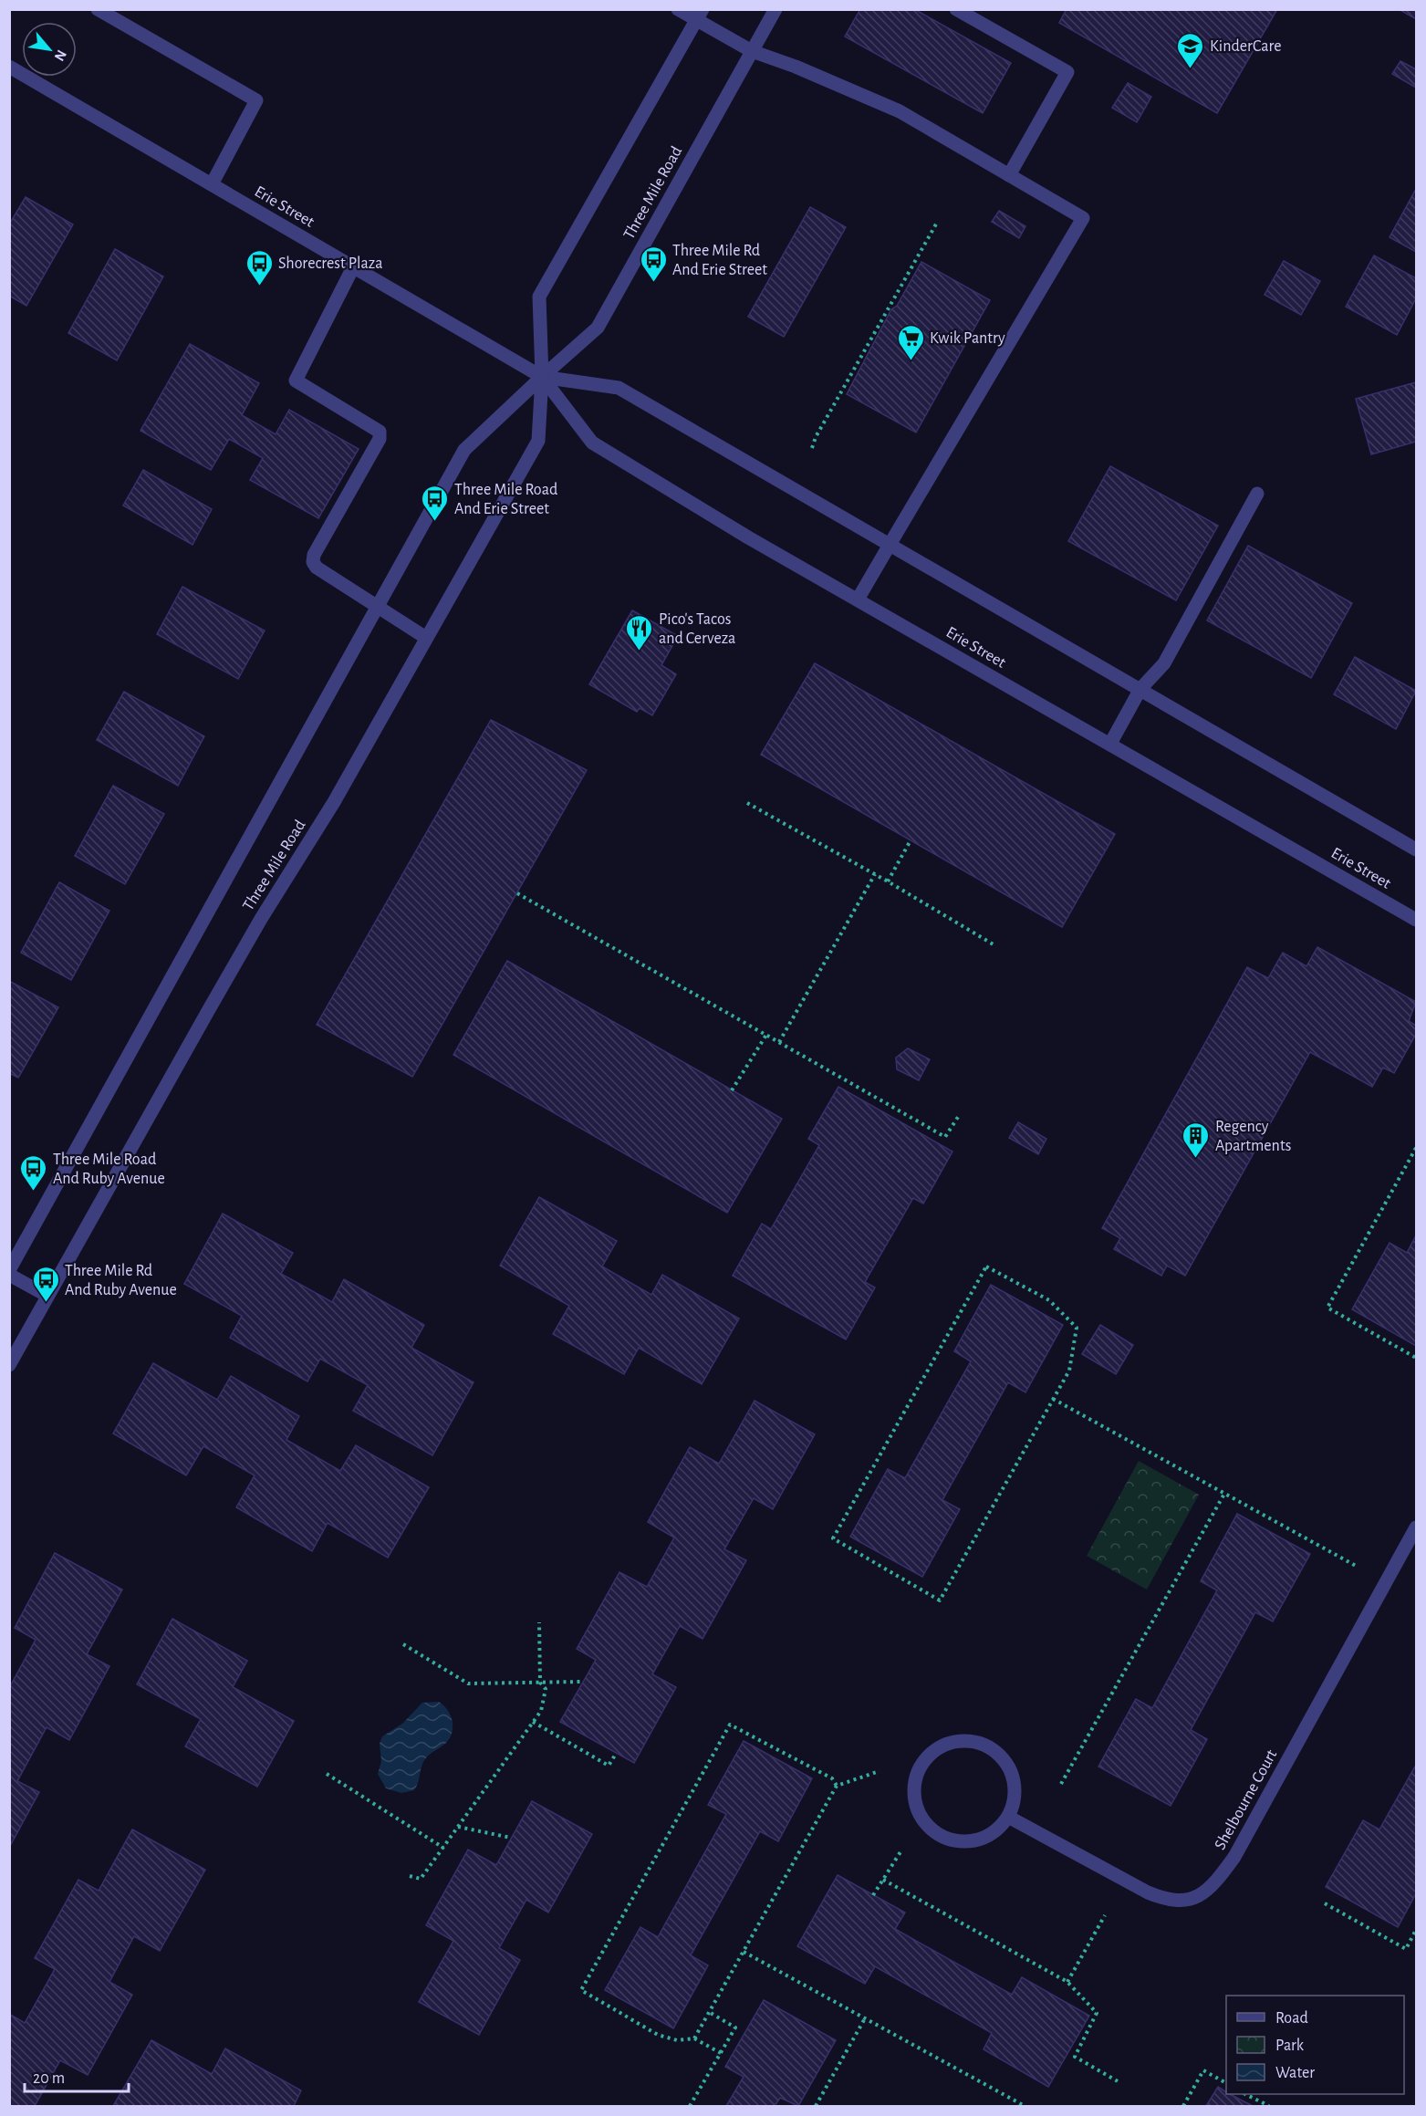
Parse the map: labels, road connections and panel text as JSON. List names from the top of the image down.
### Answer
{
  "streets": {
    "street": ["Three Mile Road", "Erie Street", "Shelbourne Court"]
  },
  "crossings": [
    ["Three Mile Road", "Erie Street"]
  ],
  "places": {
    "school or university": ["KinderCare"],
    "bus stop": [
      "Three Mile Rd And Erie Street",
      "Shorecrest Plaza",
      "Three Mile Road And Erie Street",
      "Three Mile Road And Ruby Avenue",
      "Three Mile Rd And Ruby Avenue"
    ],
    "supermarket": ["Kwik Pantry"],
    "restaurant": ["Pico's Tacos and Cerveza"],
    "building": ["Regency Apartments"]
  },
  "legend": ["Road", "Park", "Water"],
  "scale_bar": "20 m",
  "north": "bottom right"
}
